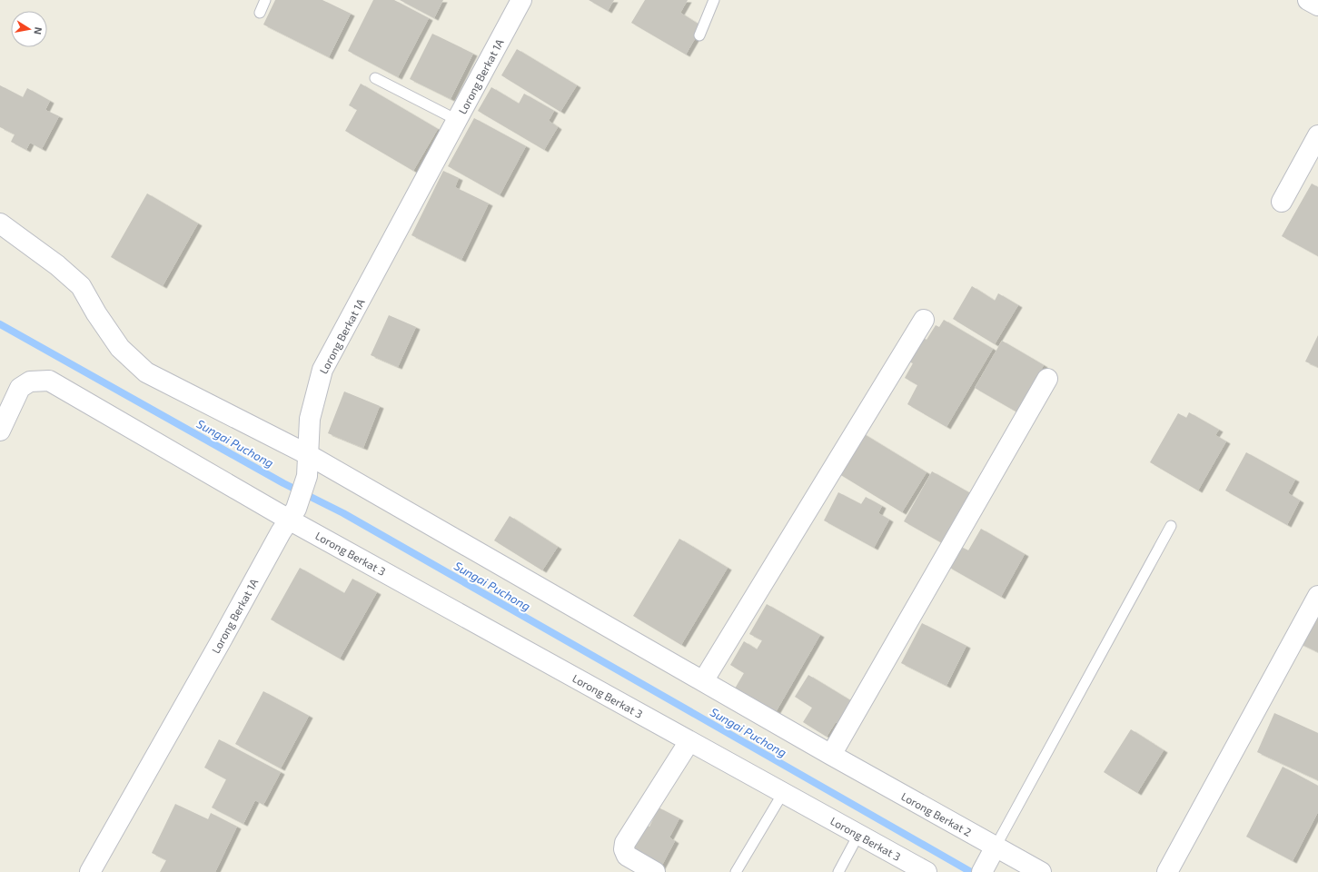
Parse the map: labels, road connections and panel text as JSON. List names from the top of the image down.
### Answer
{
  "streets": {
    "street": ["Lorong Berkat 1A", "Lorong Berkat 3", "Lorong Berkat 2"]
  },
  "crossings": [
    ["Lorong Berkat 1A", "Lorong Berkat 3"],
    ["Lorong Berkat 1A", "Lorong Berkat 2"]
  ],
  "water": ["Sungai Puchong"],
  "north": "right"
}
